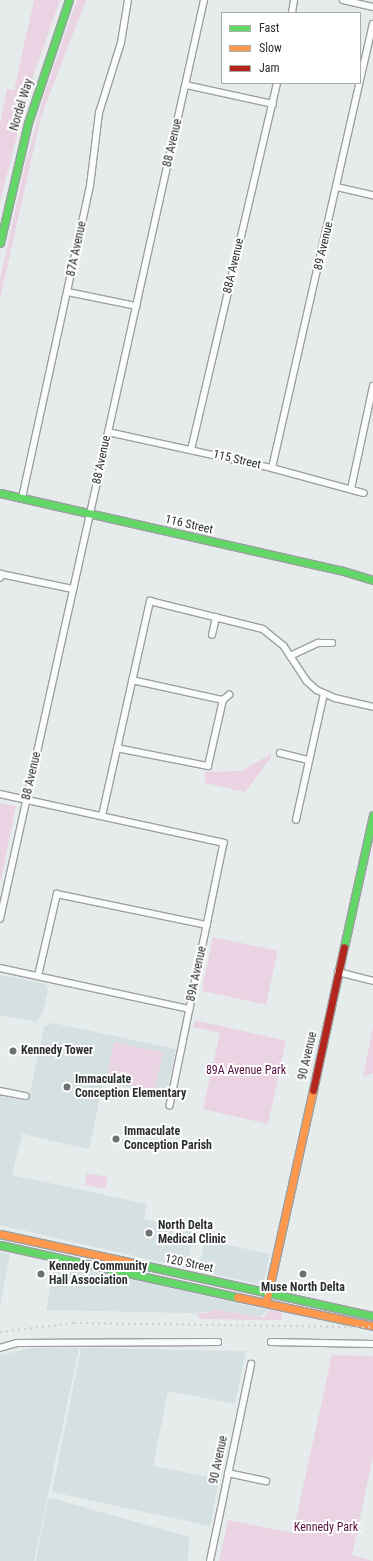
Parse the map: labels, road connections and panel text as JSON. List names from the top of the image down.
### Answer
{
  "streets": {
    "main road": [
      "Nordel Way",
      "116 Street",
      "90 Avenue",
      "120 Street"
    ],
    "street": [
      "88 Avenue",
      "89 Avenue",
      "87A Avenue",
      "88A Avenue",
      "115 Street",
      "89A Avenue"
    ]
  },
  "crossings": [
    ["88 Avenue", "115 Street"],
    ["88 Avenue", "116 Street"],
    ["89 Avenue", "115 Street"],
    ["87A Avenue", "116 Street"],
    ["88A Avenue", "115 Street"],
    ["90 Avenue", "120 Street"]
  ],
  "parks": ["89A Avenue Park", "Kennedy Park"],
  "places": [
    "Kennedy Tower",
    "Immaculate Conception Elementary",
    "Immaculate Conception Parish",
    "North Delta Medical Clinic",
    "Kennedy Community Hall Association",
    "Muse North Delta"
  ],
  "legend": ["Fast", "Slow", "Jam"]
}
